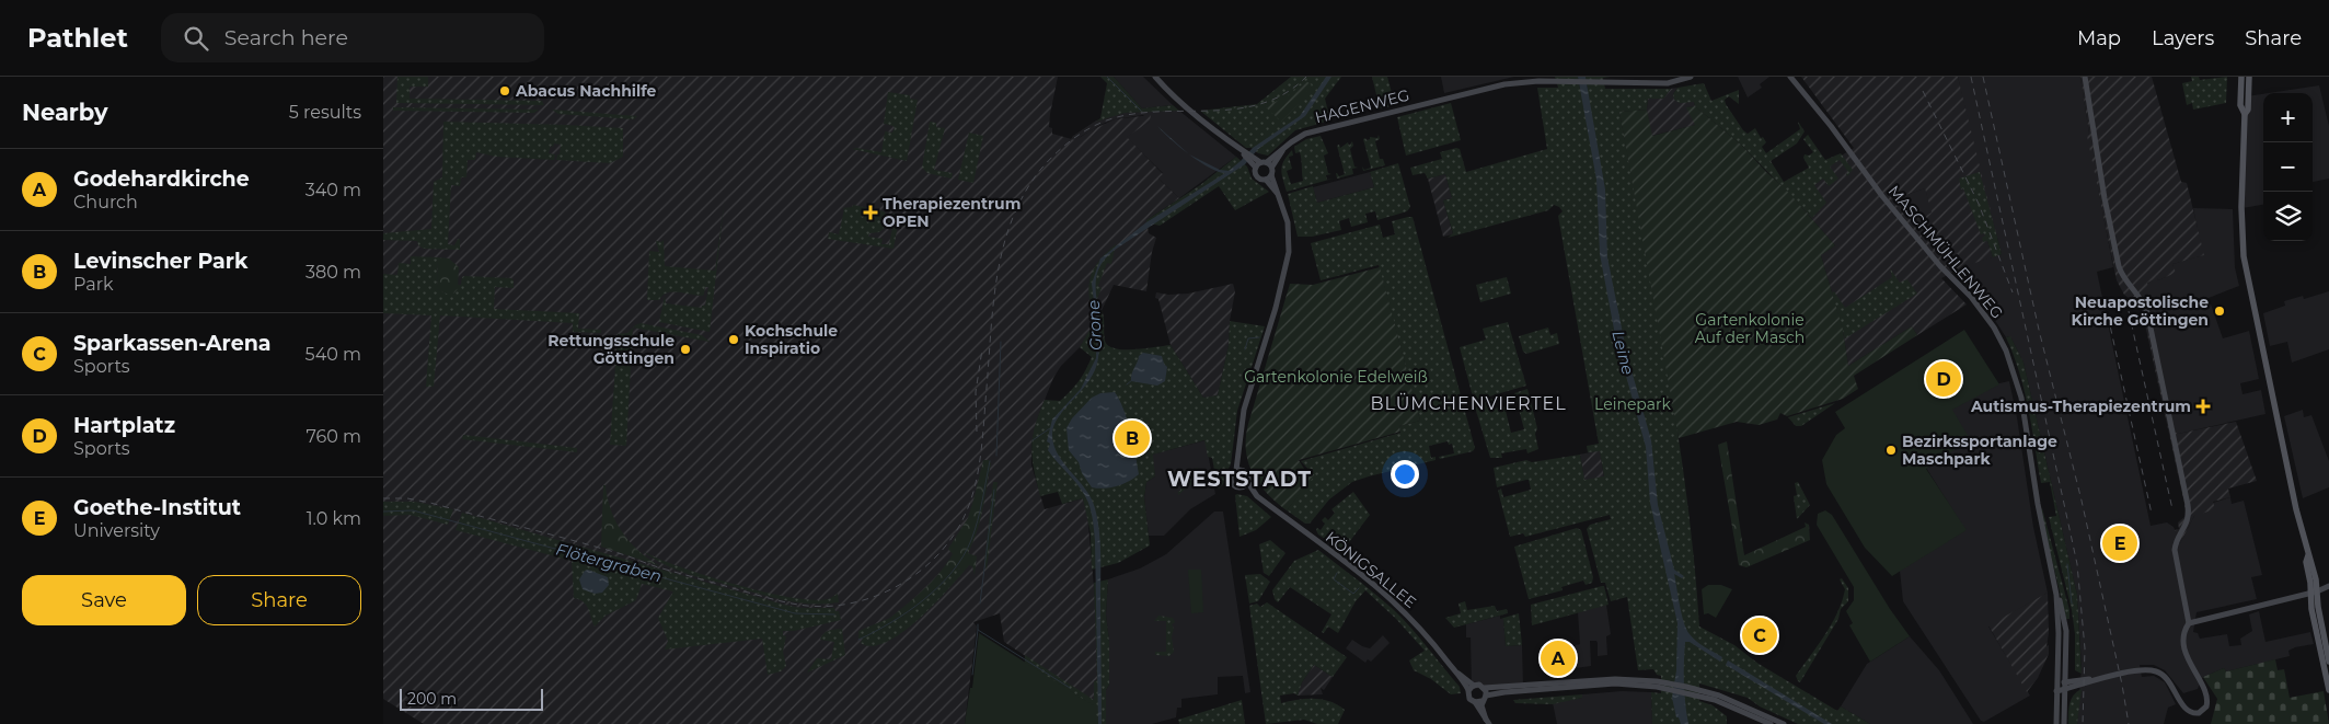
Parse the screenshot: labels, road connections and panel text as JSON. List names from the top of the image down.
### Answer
{
  "streets": {
    "street": ["HAGENWEG", "MASCHMÜHLENWEG", "KÖNIGSALLEE"]
  },
  "crossings": [
    ["HAGENWEG", "KÖNIGSALLEE"]
  ],
  "districts": ["BLÜMCHENVIERTEL", "WESTSTADT"],
  "water": ["Grone", "Leine", "Flötergraben"],
  "parks": ["Gartenkolonie Auf der Masch", "Gartenkolonie Edelweiß", "Leinepark"],
  "places": {
    "other": [
      "Abacus Nachhilfe",
      "Neuapostolische Kirche Göttingen",
      "Kochschule Inspiratio",
      "Rettungsschule Göttingen",
      "Bezirkssportanlage Maschpark"
    ],
    "health": ["Therapiezentrum OPEN", "Autismus-Therapiezentrum"]
  },
  "scale_bar": "200 m",
  "page": {
    "header": "Pathlet",
    "search": "Search here",
    "nav": ["Map", "Layers", "Share"],
    "heading": ["Nearby", "5 results"],
    "map_buttons": ["+", "−"],
    "list": [
      {
        "mark": "A",
        "name": "Godehardkirche",
        "note": "Church",
        "value": "340 m"
      },
      {
        "mark": "B",
        "name": "Levinscher Park",
        "note": "Park",
        "value": "380 m"
      },
      {
        "mark": "C",
        "name": "Sparkassen-Arena",
        "note": "Sports",
        "value": "540 m"
      },
      {
        "mark": "D",
        "name": "Hartplatz",
        "note": "Sports",
        "value": "760 m"
      },
      {
        "mark": "E",
        "name": "Goethe-Institut",
        "note": "University",
        "value": "1.0 km"
      }
    ],
    "pins": [
      "D",
      "B",
      "E",
      "C",
      "A"
    ],
    "buttons": ["Save", "Share"],
    "scale": "200 m"
  }
}
